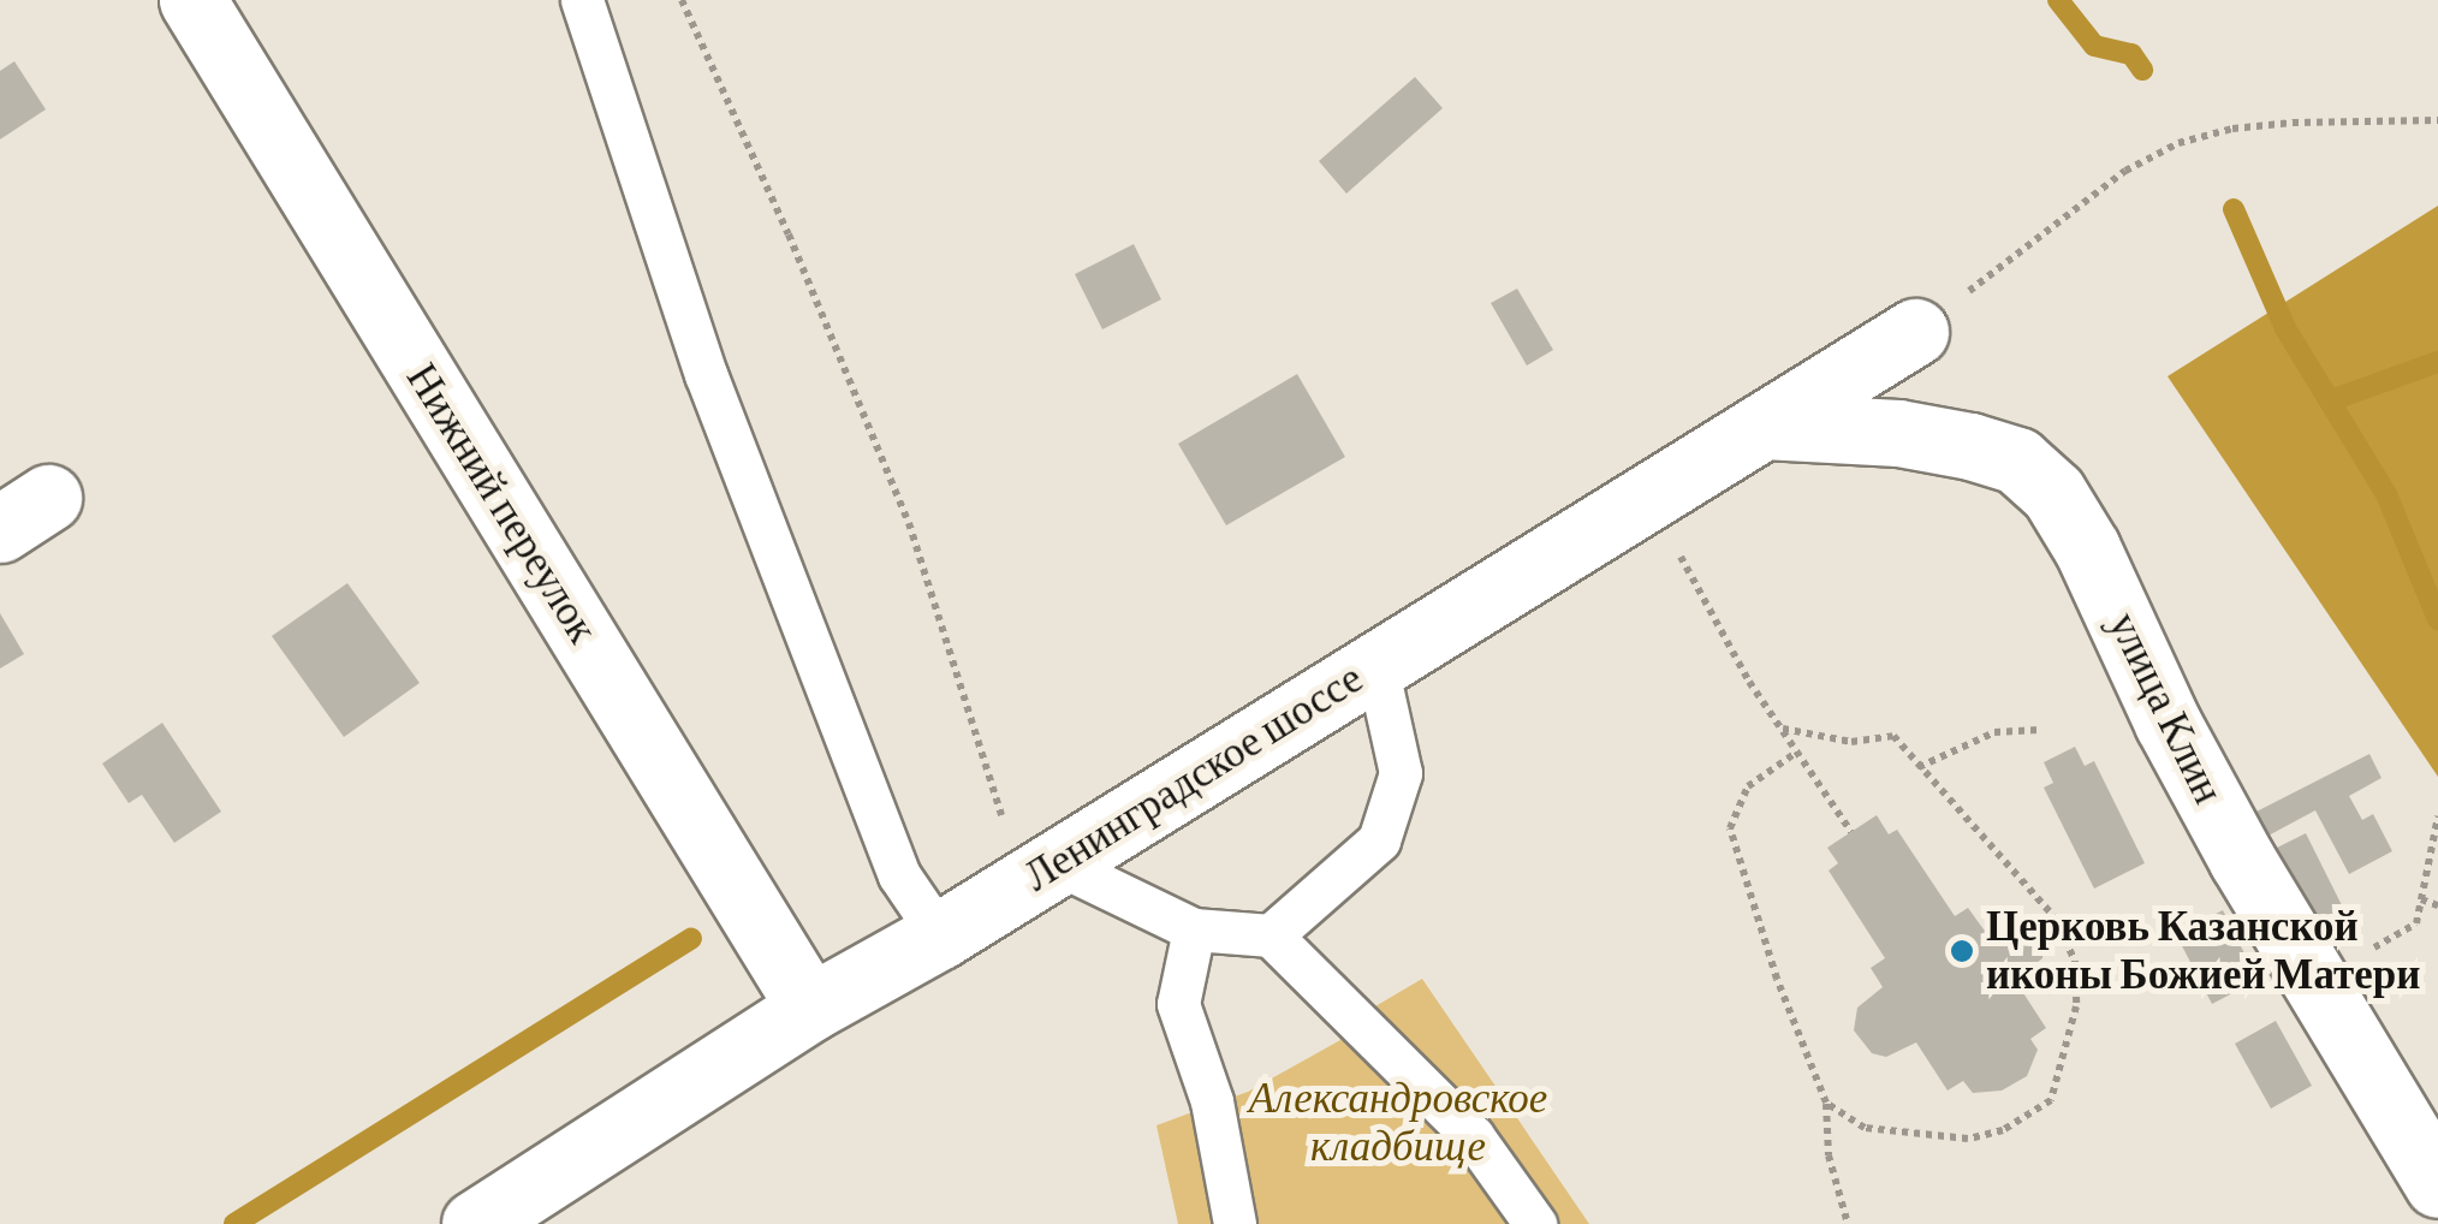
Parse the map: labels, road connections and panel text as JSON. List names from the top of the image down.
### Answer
{
  "streets": {
    "street": ["Нижний переулок", "улица Клин", "Ленинградское шоссе"]
  },
  "crossings": [
    ["Нижний переулок", "Ленинградское шоссе"],
    ["улица Клин", "Ленинградское шоссе"]
  ],
  "parks": ["Александровское кладбище"],
  "places": ["Церковь Казанской иконы Божией Матери"]
}
